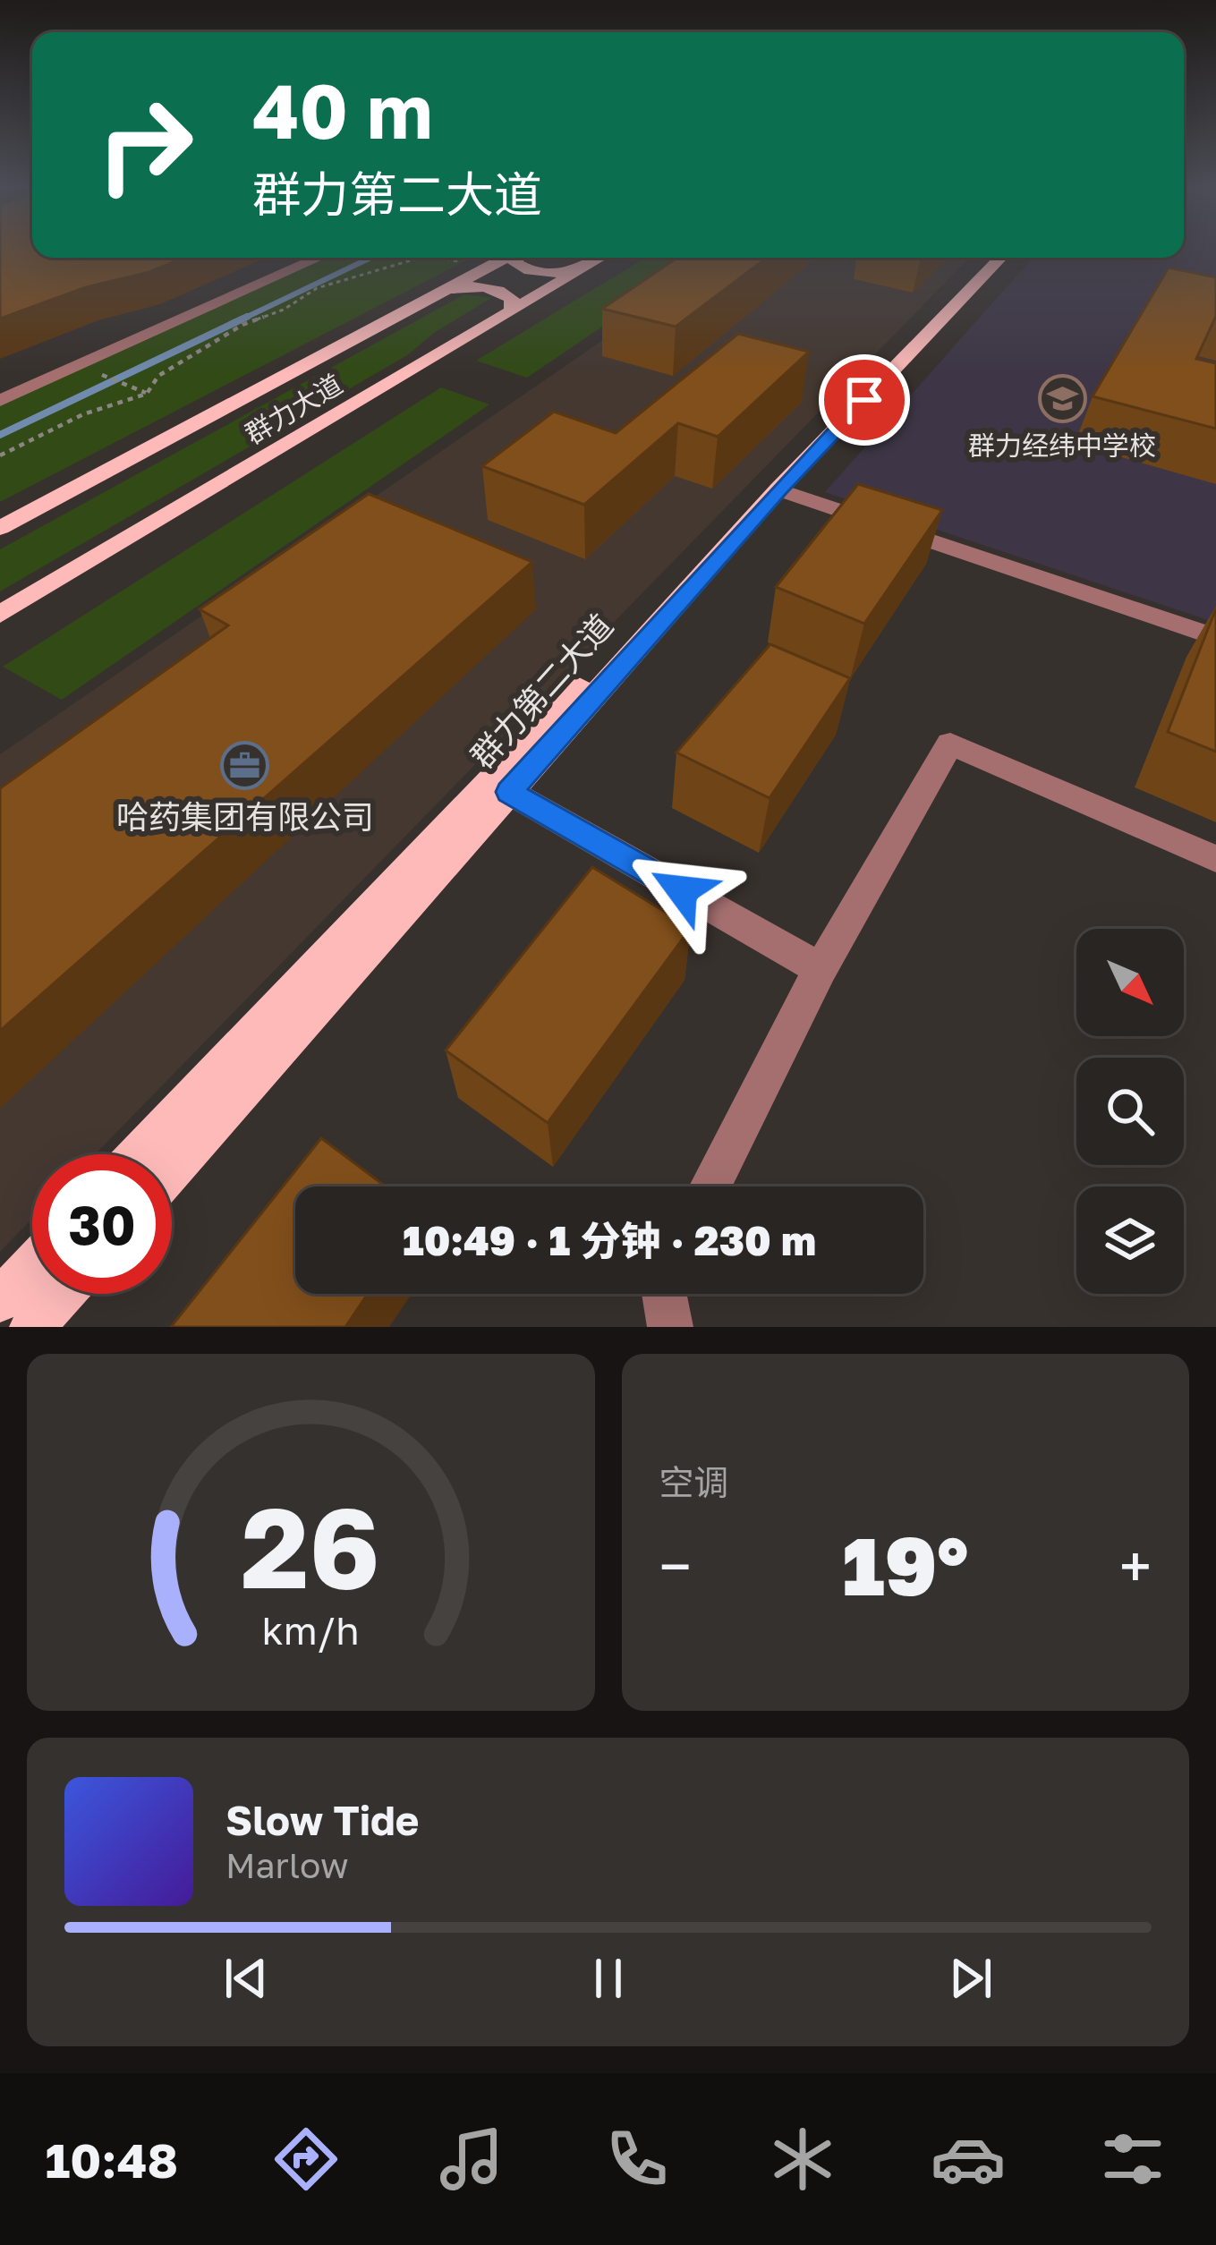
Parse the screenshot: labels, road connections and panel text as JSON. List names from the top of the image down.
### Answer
{
  "streets": {
    "main road": ["群力大道", "群力第二大道"]
  },
  "places": {
    "school or university": ["群力经纬中学校"],
    "office": ["哈药集团有限公司"]
  },
  "north": "bottom right",
  "page": {
    "turn": ["40 m", "群力第二大道"],
    "limit": "30",
    "trip": "10:49 · 1 分钟 · 230 m",
    "tile": "空调",
    "heat": ["−", "19°", "+"],
    "song": ["Slow Tide", "Marlow"],
    "tabs": "10:48",
    "gauge": ["26", "km/h"]
  }
}
